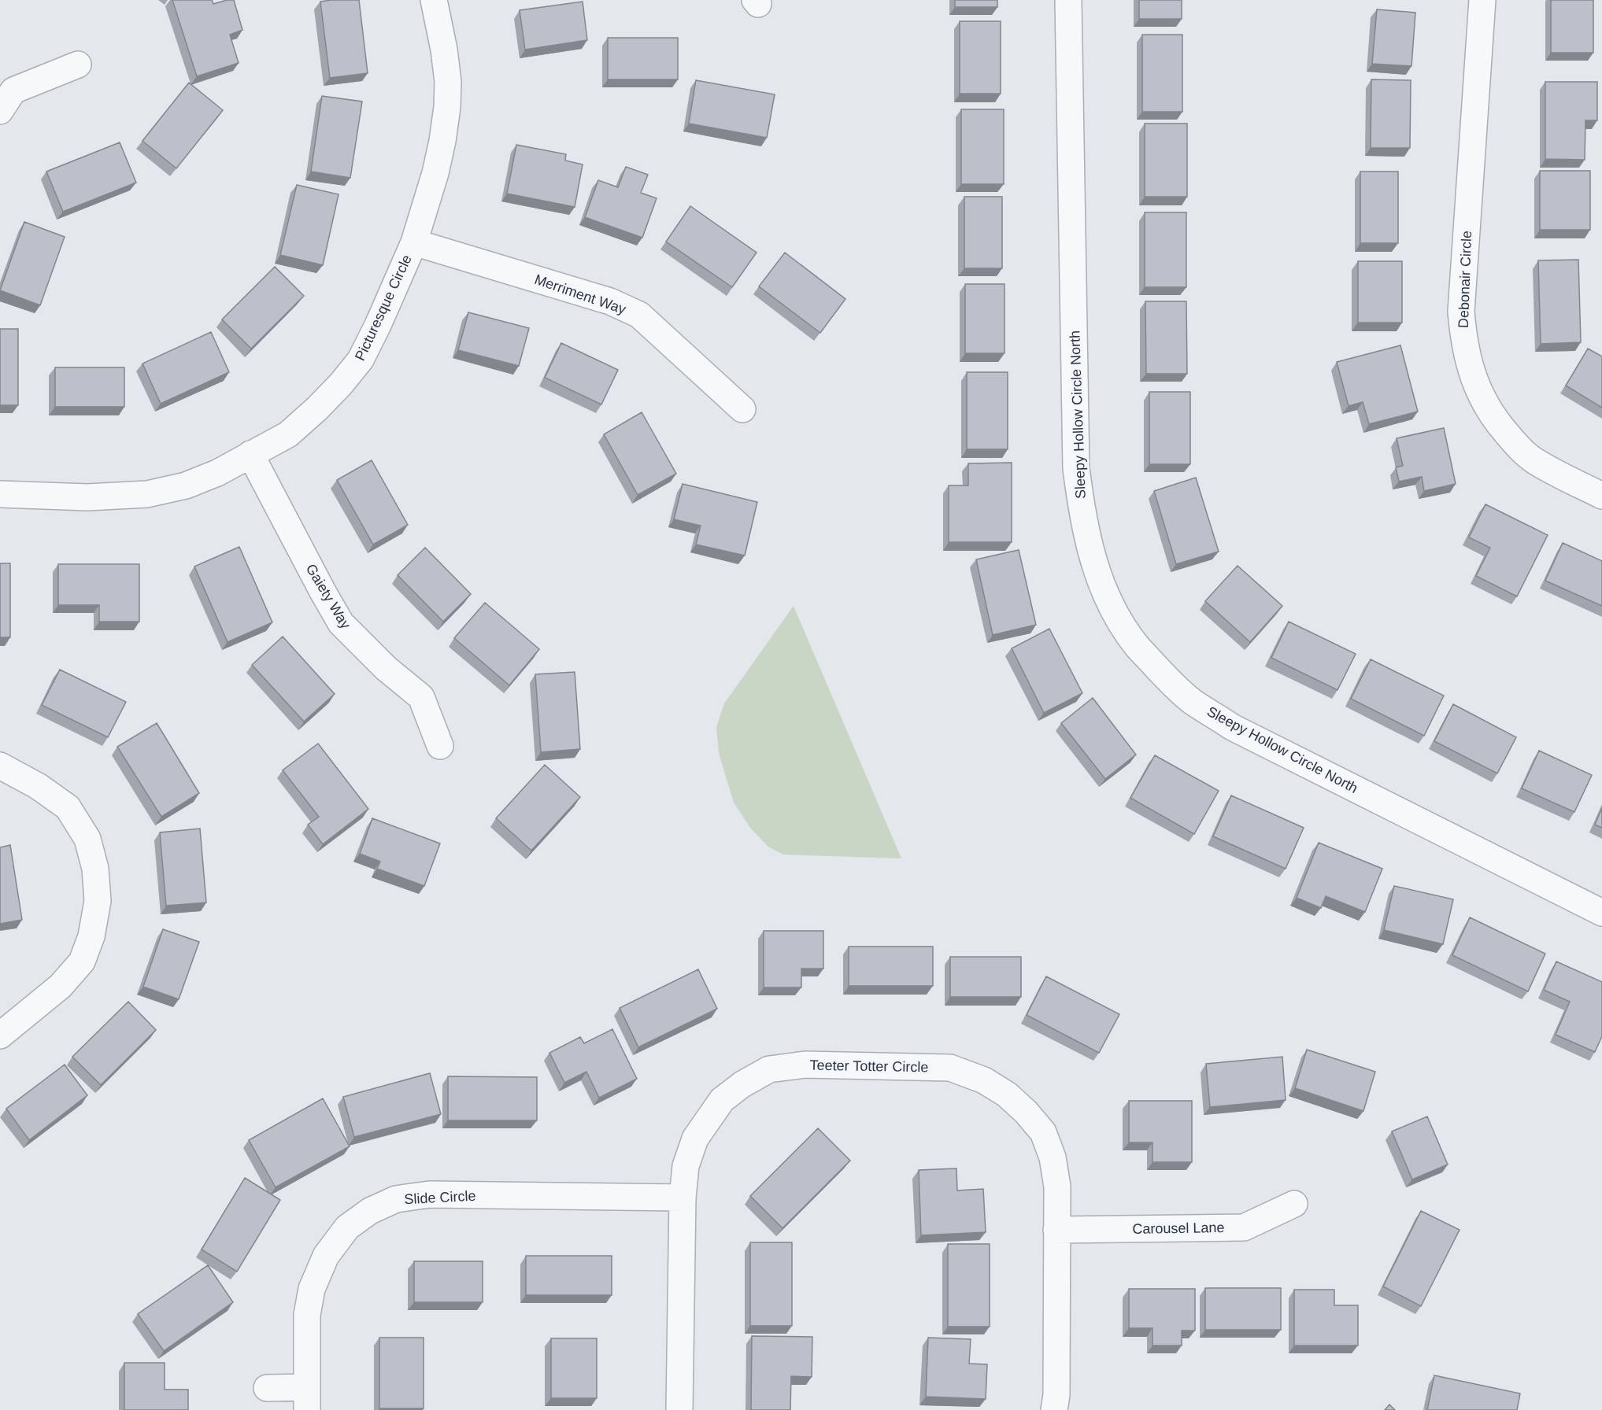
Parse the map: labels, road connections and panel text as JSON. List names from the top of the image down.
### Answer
{
  "streets": {
    "street": [
      "Debonair Circle",
      "Merriment Way",
      "Picturesque Circle",
      "Sleepy Hollow Circle North",
      "Gaiety Way",
      "Teeter Totter Circle",
      "Slide Circle",
      "Carousel Lane"
    ]
  },
  "crossings": [
    ["Merriment Way", "Picturesque Circle"],
    ["Picturesque Circle", "Gaiety Way"],
    ["Teeter Totter Circle", "Slide Circle"],
    ["Teeter Totter Circle", "Carousel Lane"]
  ]
}
